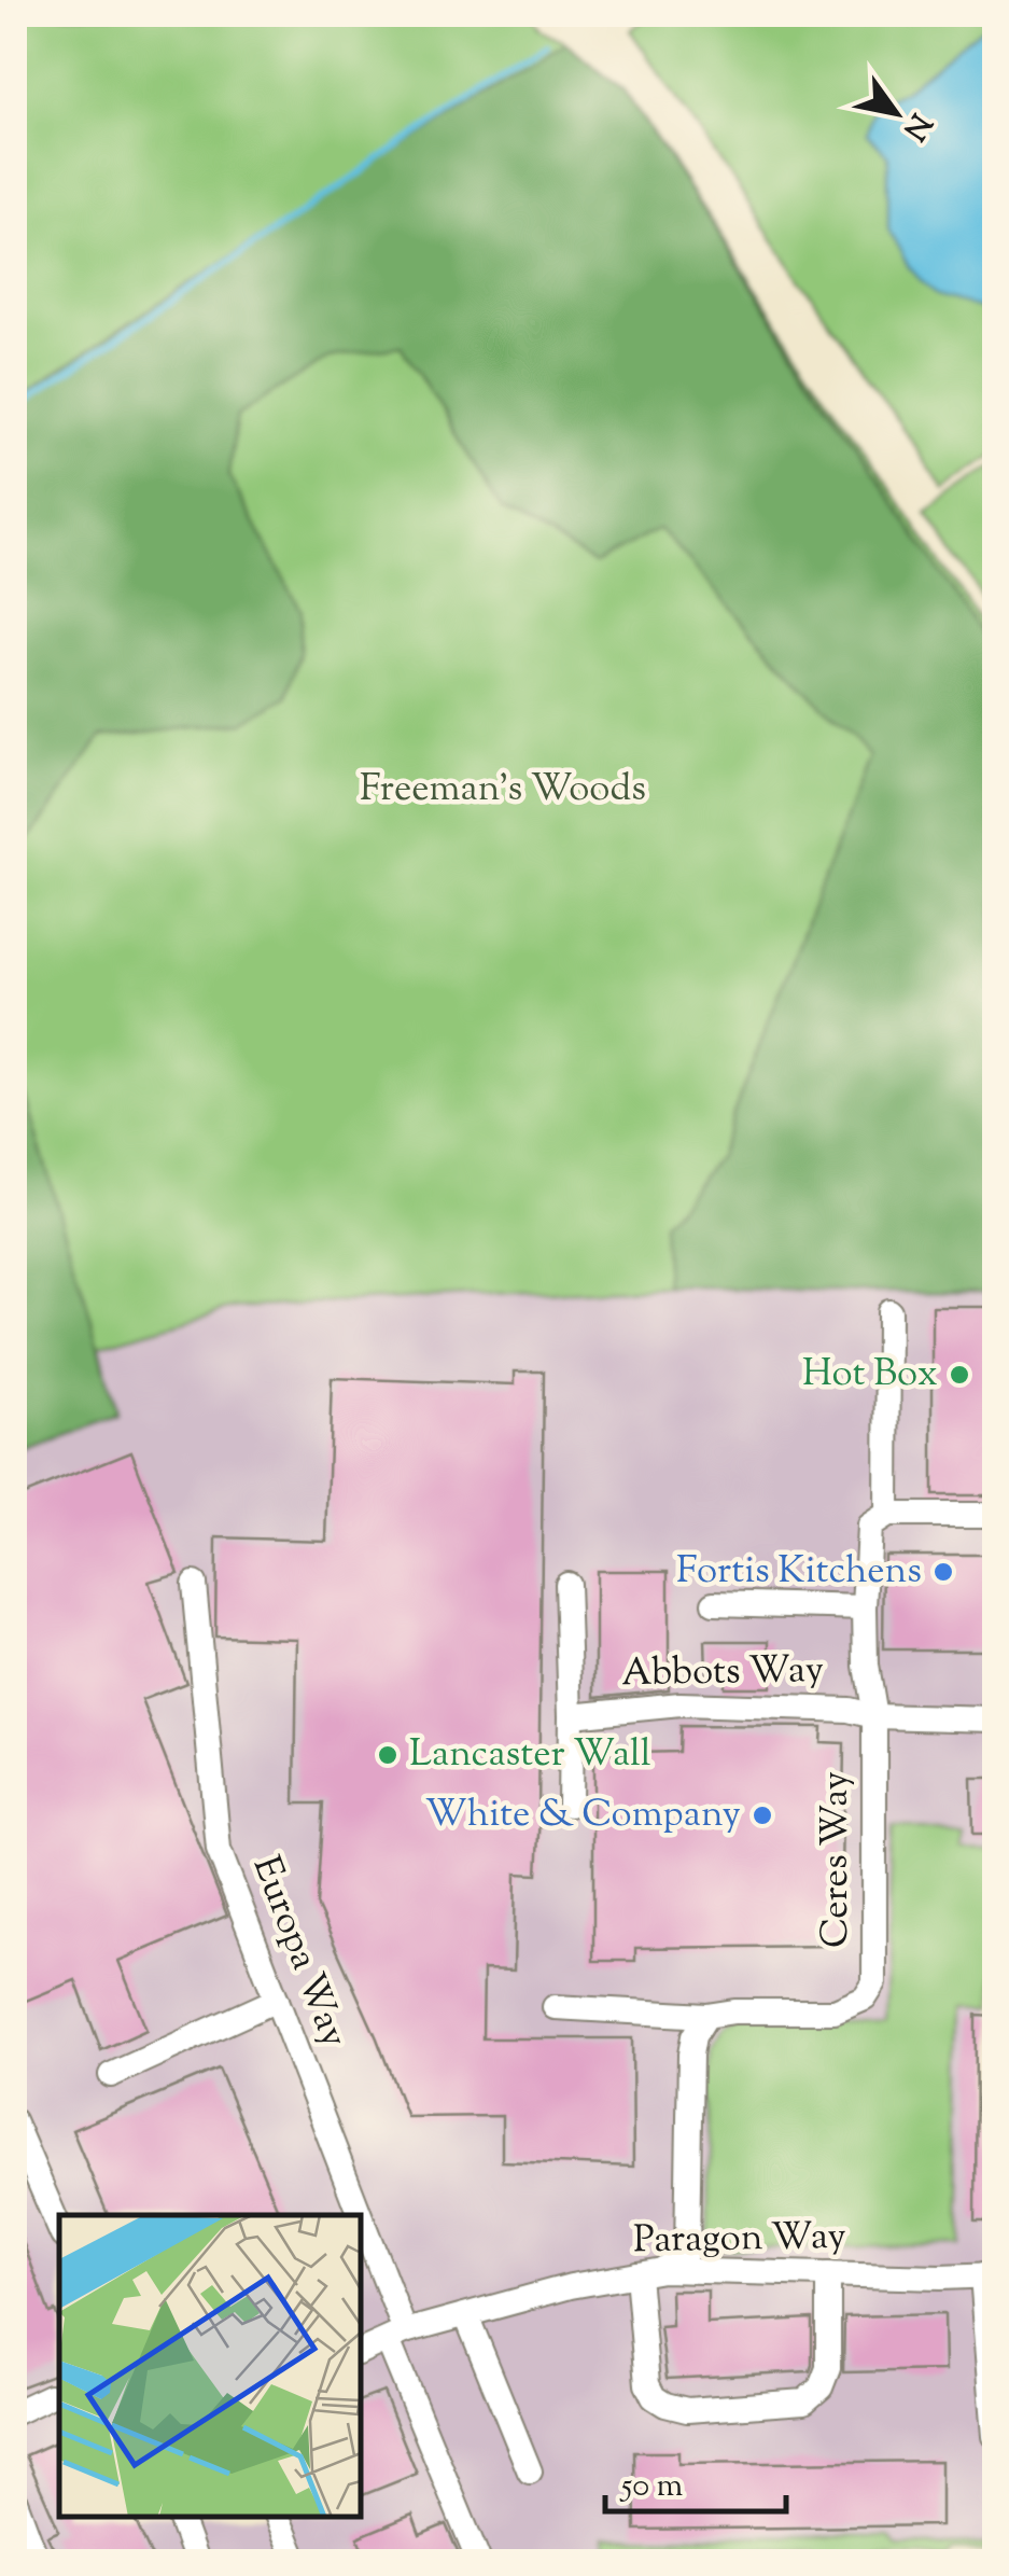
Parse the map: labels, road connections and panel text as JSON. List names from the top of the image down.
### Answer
{
  "streets": {
    "street": [
      "Abbots Way",
      "Ceres Way",
      "Europa Way",
      "Paragon Way"
    ]
  },
  "crossings": [
    ["Abbots Way", "Ceres Way"],
    ["Europa Way", "Paragon Way"]
  ],
  "parks": ["Freeman's Woods"],
  "places": [
    "Hot Box",
    "Fortis Kitchens",
    "Lancaster Wall",
    "White & Company"
  ],
  "scale_bar": "50 m",
  "north": "bottom right"
}
